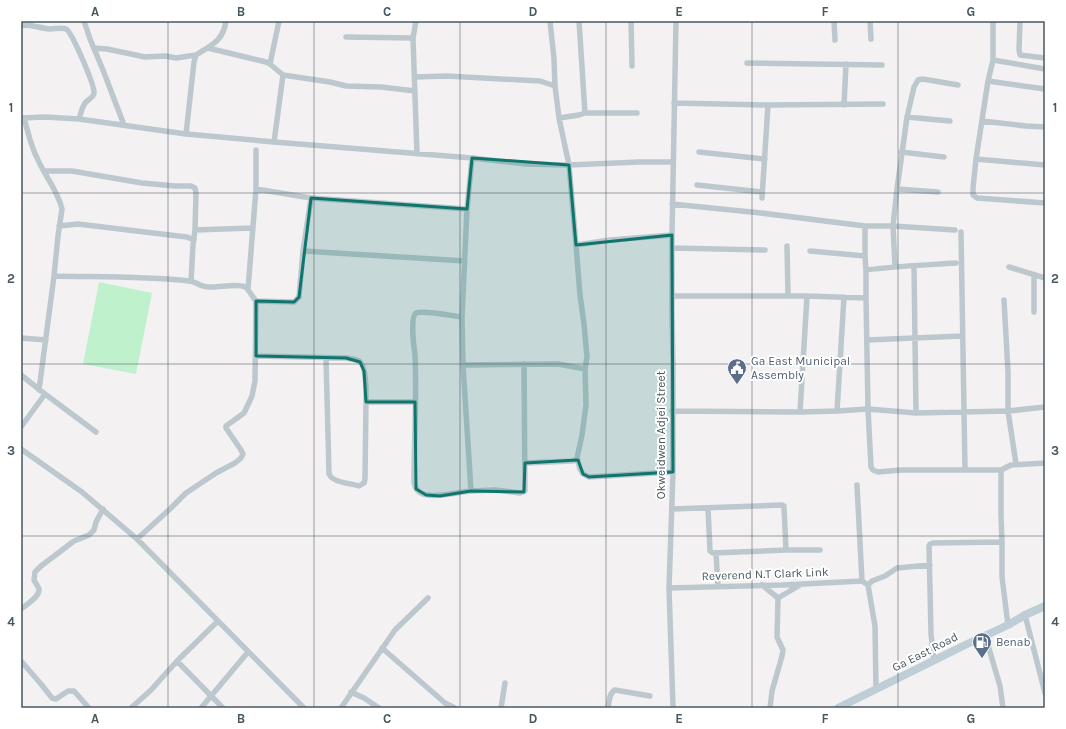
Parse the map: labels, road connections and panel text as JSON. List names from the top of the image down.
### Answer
{
  "streets": {
    "street": ["Okweidwen Adjei Street", "Reverend N.T Clark Link", "Ga East Road"]
  },
  "crossings": [
    ["Okweidwen Adjei Street", "Reverend N.T Clark Link"]
  ],
  "places": {
    "public building": ["Ga East Municipal Assembly"],
    "fuel station": ["Benab"]
  },
  "grid": {
    "columns": [
      "A",
      "B",
      "C",
      "D",
      "E",
      "F",
      "G"
    ],
    "rows": [
      "1",
      "2",
      "3",
      "4"
    ]
  }
}
